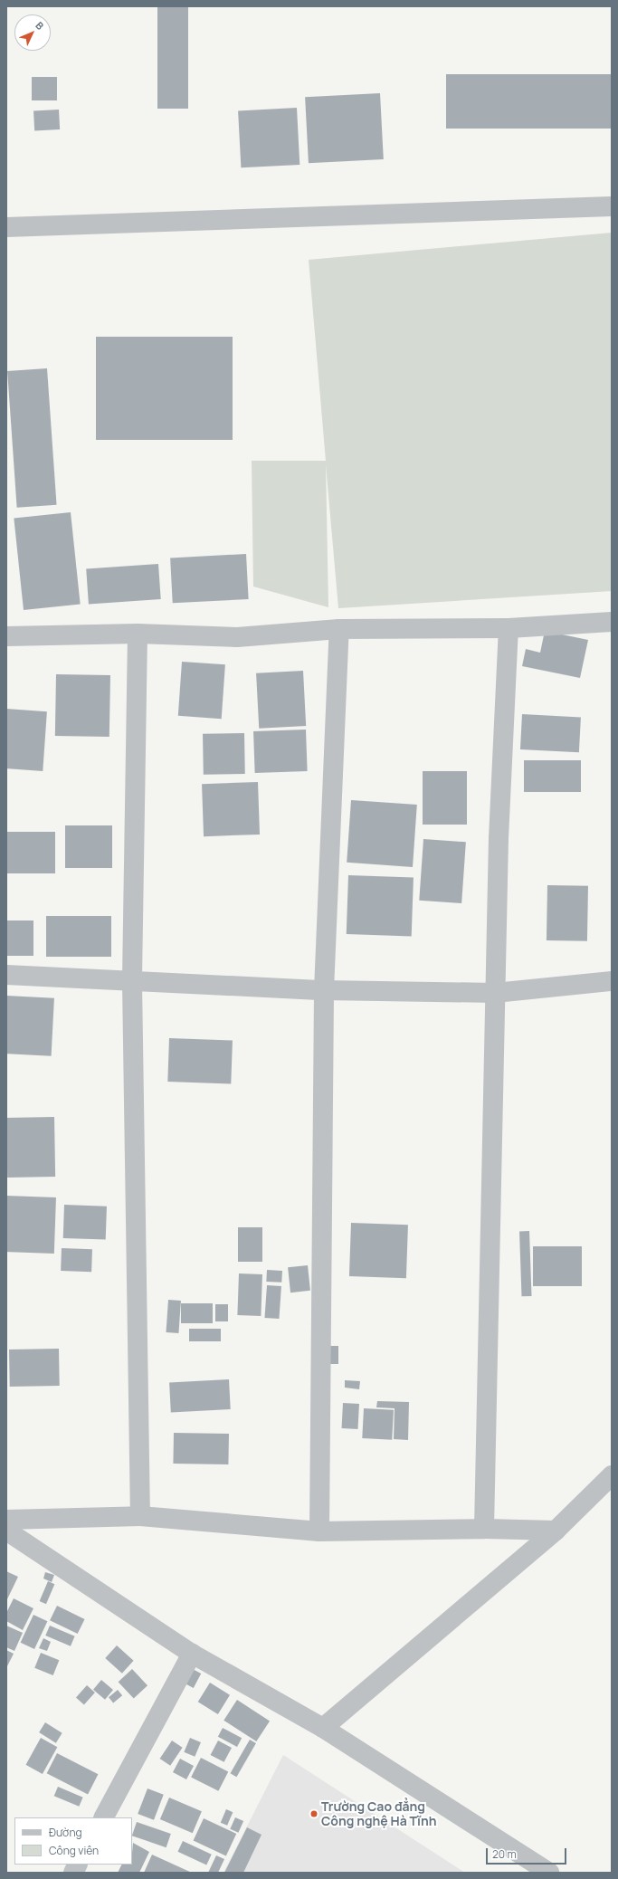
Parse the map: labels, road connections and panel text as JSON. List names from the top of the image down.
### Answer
{
  "places": ["Trường Cao đẳng Công nghệ Hà Tĩnh"],
  "legend": ["Đường", "Công viên"],
  "scale_bar": "20 m",
  "north": "top right"
}
